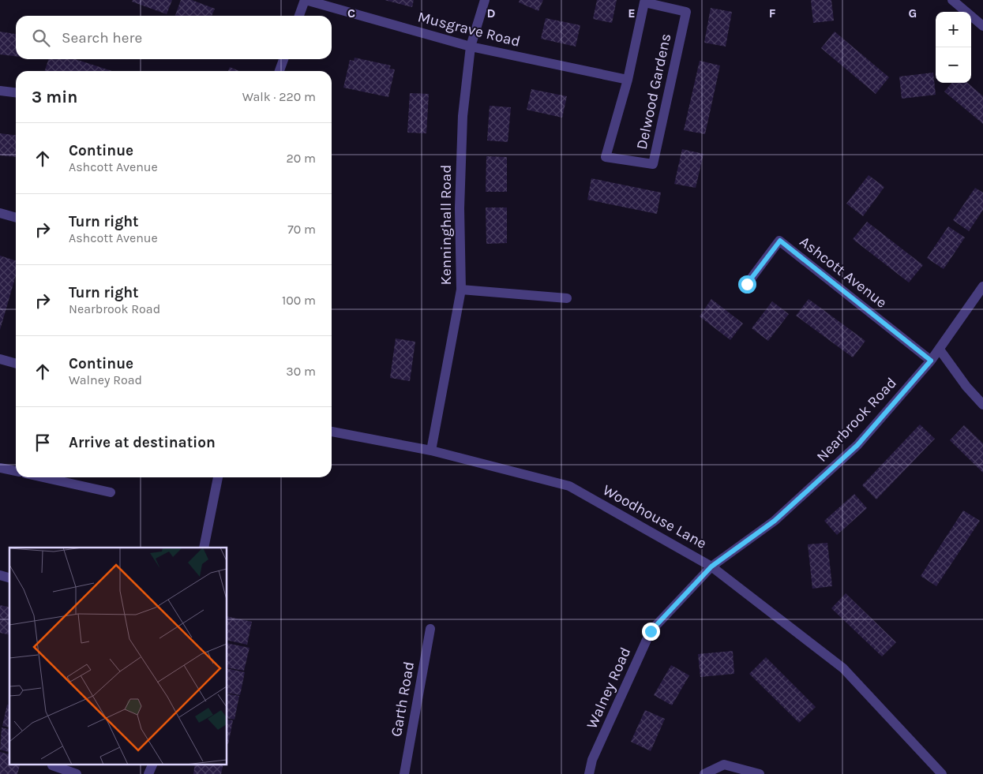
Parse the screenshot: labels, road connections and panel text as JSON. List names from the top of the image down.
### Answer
{
  "streets": {
    "street": [
      "Musgrave Road",
      "Delwood Gardens",
      "Kenninghall Road",
      "Ashcott Avenue",
      "Nearbrook Road",
      "Woodhouse Lane",
      "Walney Road",
      "Garth Road"
    ]
  },
  "crossings": [
    ["Musgrave Road", "Delwood Gardens"],
    ["Musgrave Road", "Kenninghall Road"],
    ["Kenninghall Road", "Woodhouse Lane"],
    ["Ashcott Avenue", "Nearbrook Road"],
    ["Nearbrook Road", "Woodhouse Lane"],
    ["Nearbrook Road", "Walney Road"],
    ["Woodhouse Lane", "Walney Road"]
  ],
  "page": {
    "map_buttons": ["+", "−"],
    "search": "Search here",
    "heading": ["3 min", "Walk · 220 m"],
    "list": [
      ["Continue", "Ashcott Avenue", "20 m"],
      ["Turn right", "Ashcott Avenue", "70 m"],
      ["Turn right", "Nearbrook Road", "100 m"],
      ["Continue", "Walney Road", "30 m"],
      "Arrive at destination"
    ]
  },
  "grid": {
    "columns": [
      "C",
      "D",
      "E",
      "F",
      "G"
    ]
  }
}
